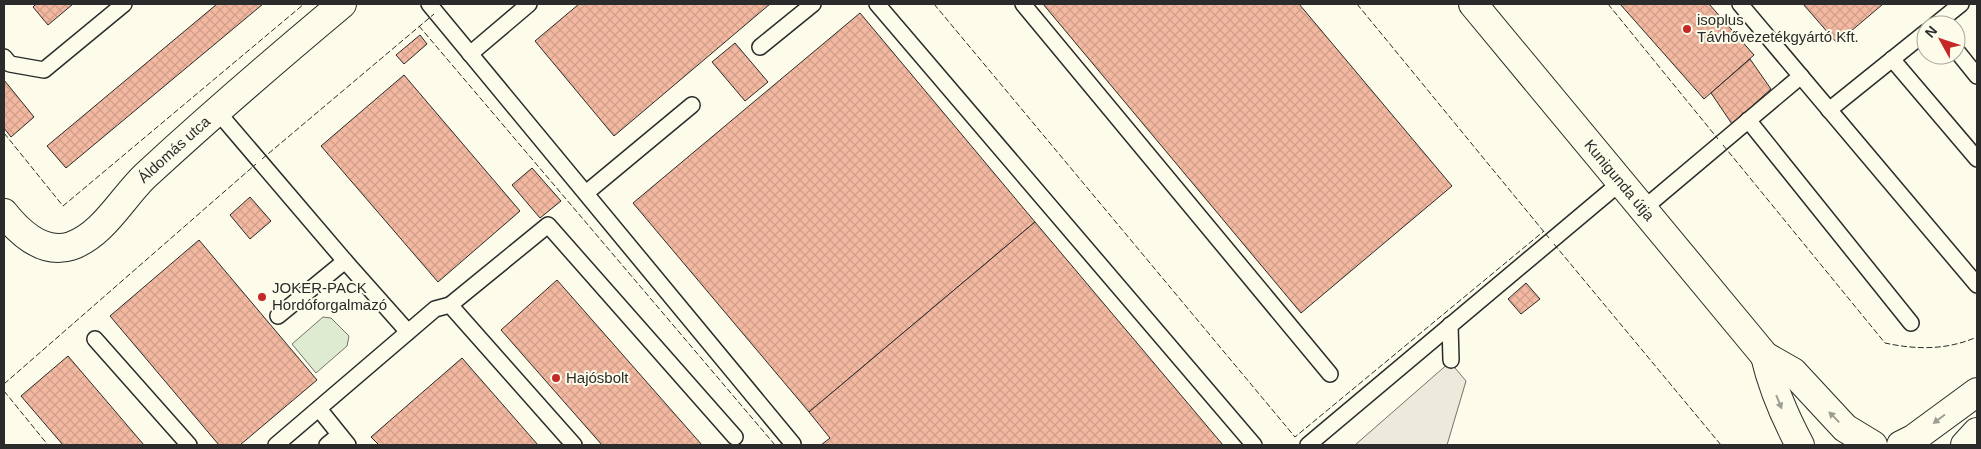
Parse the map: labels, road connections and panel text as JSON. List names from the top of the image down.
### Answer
{
  "streets": {
    "street": ["Áldomás utca", "Kunigunda útja"]
  },
  "places": ["isoplus Távhővezetékgyártó Kft.", "JOKER-PACK Hordóforgalmazó", "Hajósbolt"],
  "north": "top left"
}
